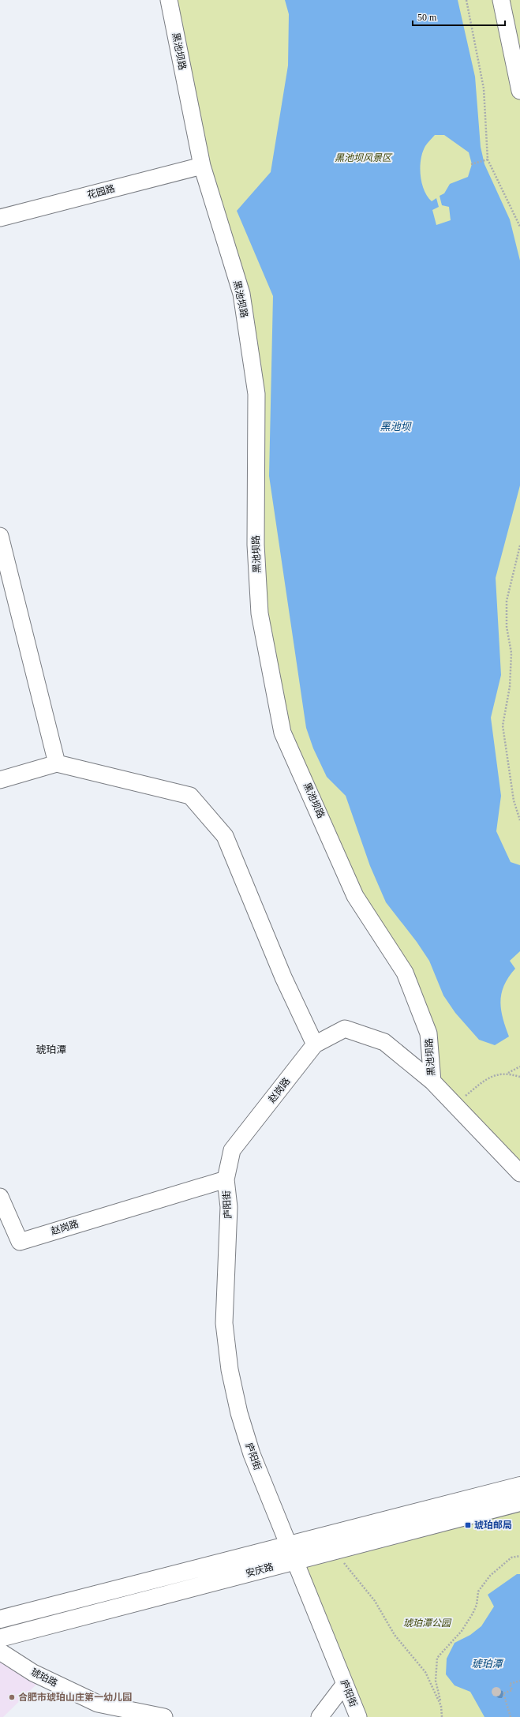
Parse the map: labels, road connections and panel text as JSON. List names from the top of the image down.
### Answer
{
  "streets": {
    "main road": ["安庆路"],
    "street": [
      "黑池坝路",
      "花园路",
      "赵岗路",
      "庐阳街",
      "琥珀路"
    ]
  },
  "crossings": [
    ["黑池坝路", "花园路"],
    ["黑池坝路", "赵岗路"],
    ["赵岗路", "庐阳街"],
    ["庐阳街", "安庆路"]
  ],
  "districts": ["琥珀潭"],
  "water": ["黑池坝", "琥珀潭"],
  "parks": ["黑池坝风景区", "琥珀潭公园"],
  "places": {
    "transit": ["琥珀邮局"],
    "other": ["合肥市琥珀山庄第一幼儿园"]
  },
  "scale_bar": "50 m"
}
